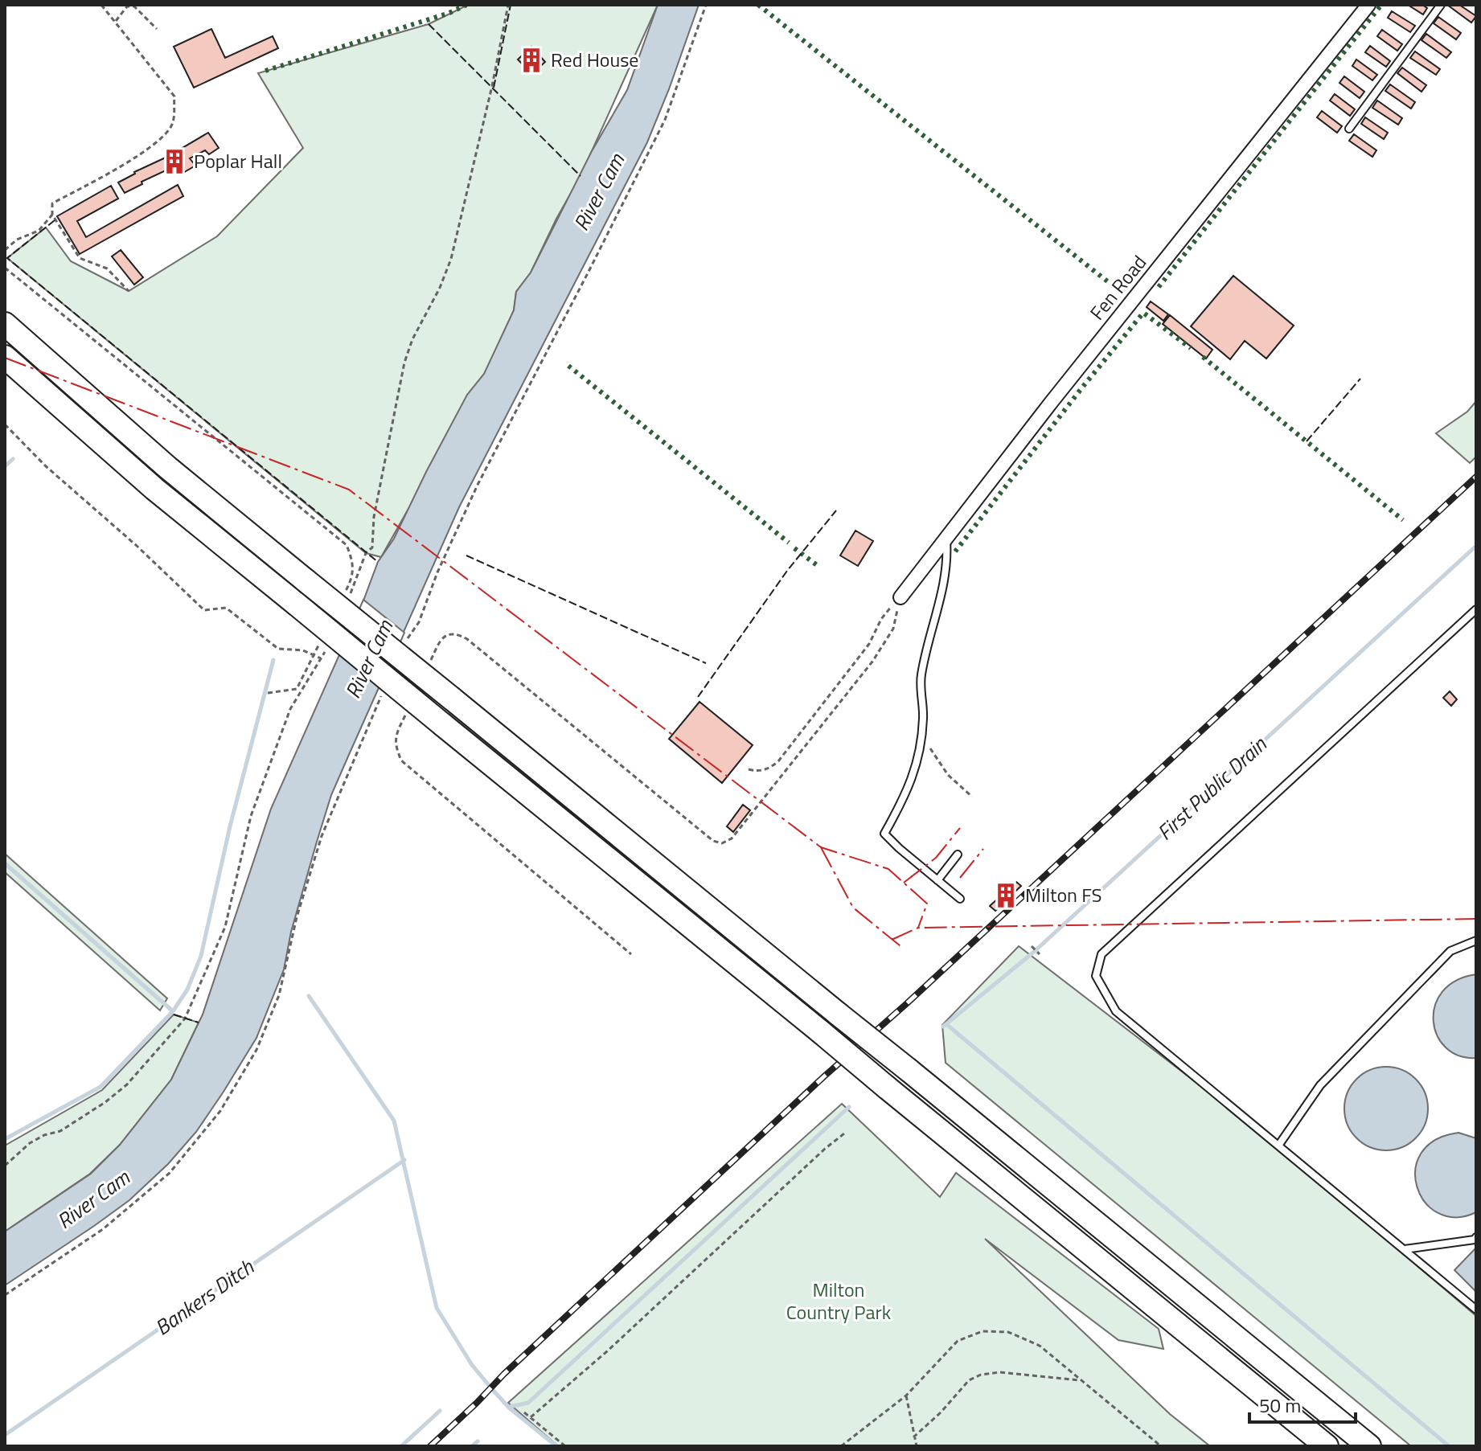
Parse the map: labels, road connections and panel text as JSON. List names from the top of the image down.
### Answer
{
  "streets": {
    "street": ["Fen Road"]
  },
  "water": ["River Cam", "First Public Drain", "Bankers Ditch"],
  "parks": ["Milton Country Park"],
  "places": {
    "building": ["Red House", "Poplar Hall", "Milton FS"]
  },
  "scale_bar": "50 m"
}
